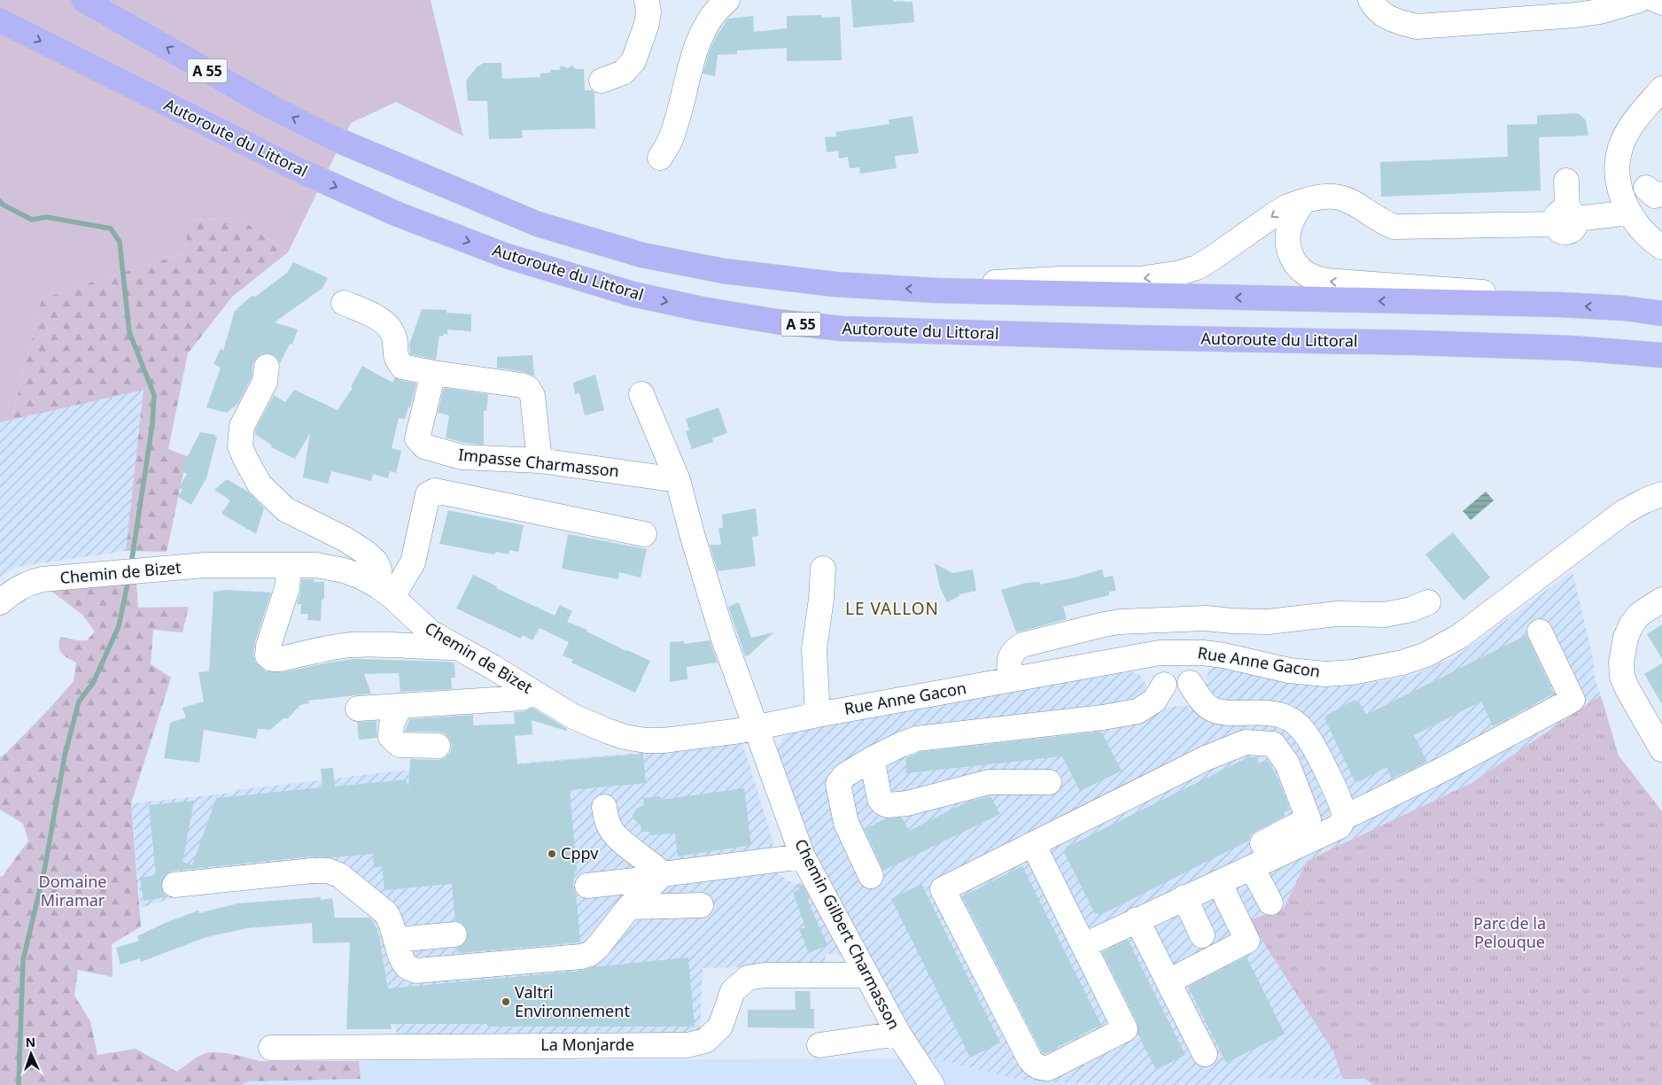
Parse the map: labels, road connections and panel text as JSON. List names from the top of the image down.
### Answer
{
  "streets": {
    "highway": ["A 55", "Autoroute du Littoral"],
    "street": [
      "Impasse Charmasson",
      "Chemin de Bizet",
      "Rue Anne Gacon",
      "Chemin Gilbert Charmasson",
      "La Monjarde"
    ]
  },
  "crossings": [
    ["Impasse Charmasson", "Chemin Gilbert Charmasson"],
    ["Chemin de Bizet", "Rue Anne Gacon"],
    ["Chemin de Bizet", "Chemin Gilbert Charmasson"],
    ["Rue Anne Gacon", "Chemin Gilbert Charmasson"],
    ["Chemin Gilbert Charmasson", "La Monjarde"]
  ],
  "districts": ["LE VALLON"],
  "parks": ["Domaine Miramar", "Parc de la Pelouque"],
  "places": ["Cppv", "Valtri Environnement"],
  "north": "top"
}
